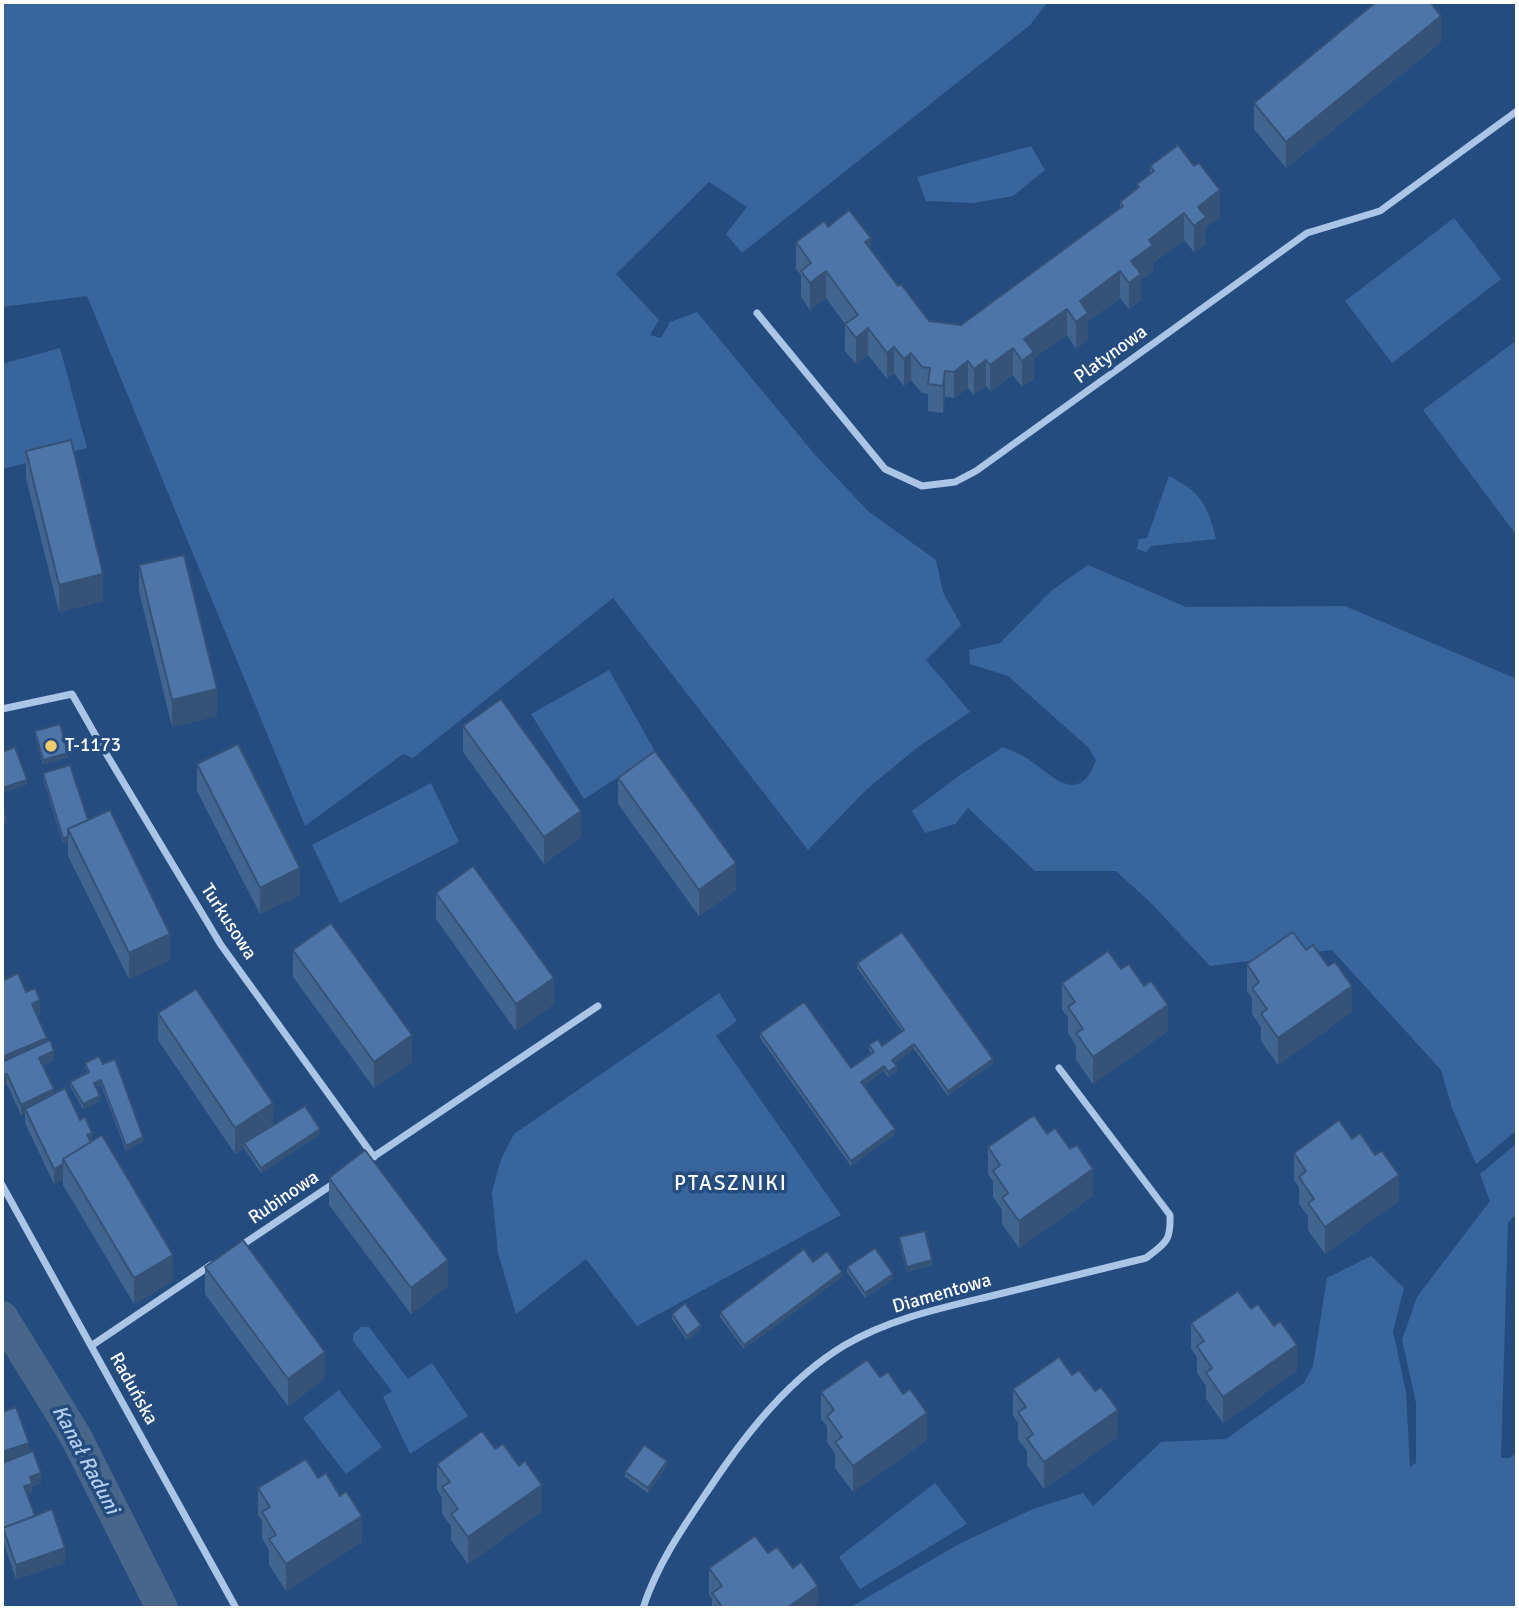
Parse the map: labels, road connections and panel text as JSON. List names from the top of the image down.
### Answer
{
  "streets": {
    "street": [
      "Platynowa",
      "Turkusowa",
      "Rubinowa",
      "Diamentowa",
      "Raduńska"
    ]
  },
  "districts": ["PTASZNIKI"],
  "water": ["Kanał Raduni"],
  "places": ["T-1173"]
}
